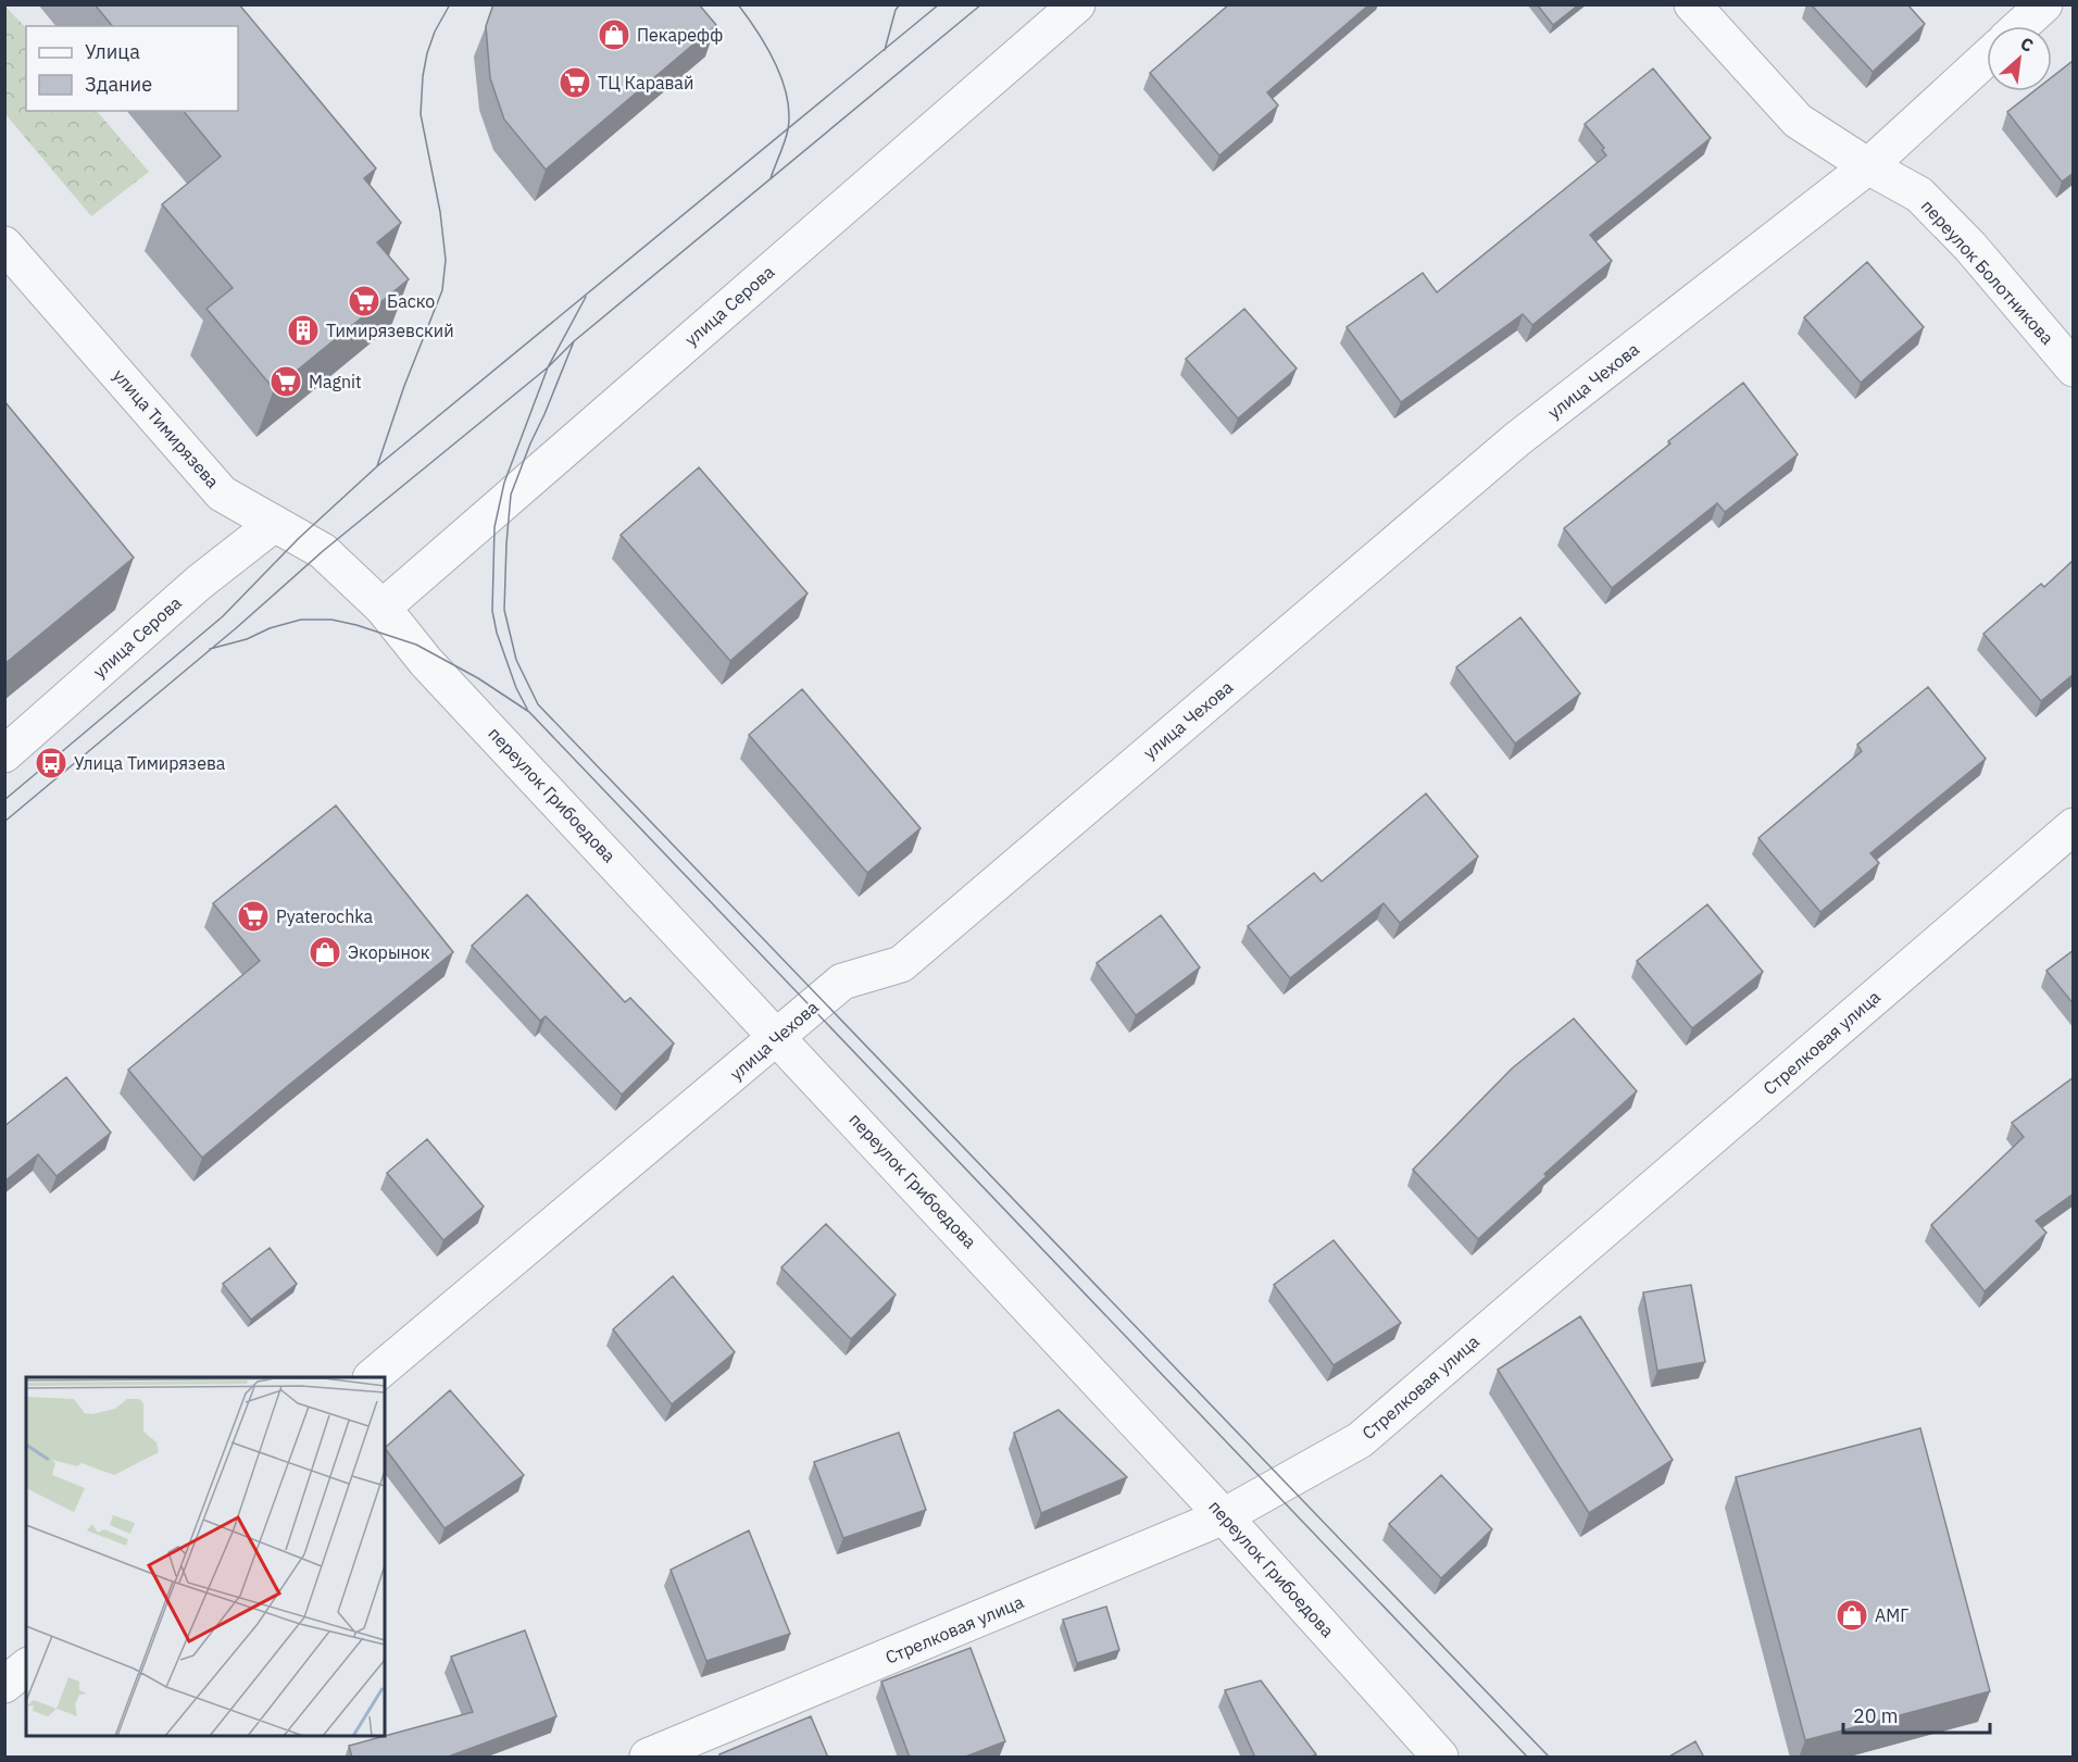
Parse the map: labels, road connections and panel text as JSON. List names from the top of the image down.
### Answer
{
  "streets": {
    "street": [
      "переулок Болотникова",
      "улица Серова",
      "улица Чехова",
      "улица Тимирязева",
      "переулок Грибоедова",
      "Стрелковая улица"
    ]
  },
  "crossings": [
    ["переулок Болотникова", "улица Чехова"],
    ["улица Серова", "улица Тимирязева"],
    ["улица Серова", "переулок Грибоедова"],
    ["улица Чехова", "переулок Грибоедова"],
    ["улица Тимирязева", "переулок Грибоедова"],
    ["переулок Грибоедова", "Стрелковая улица"]
  ],
  "places": {
    "shop": ["Пекарефф", "Экорынок", "АМГ"],
    "supermarket": [
      "ТЦ Каравай",
      "Баско",
      "Magnit",
      "Pyaterochka"
    ],
    "building": ["Тимирязевский"],
    "bus stop": ["Улица Тимирязева"]
  },
  "legend": ["Улица", "Здание"],
  "scale_bar": "20 m",
  "north": "top right"
}
